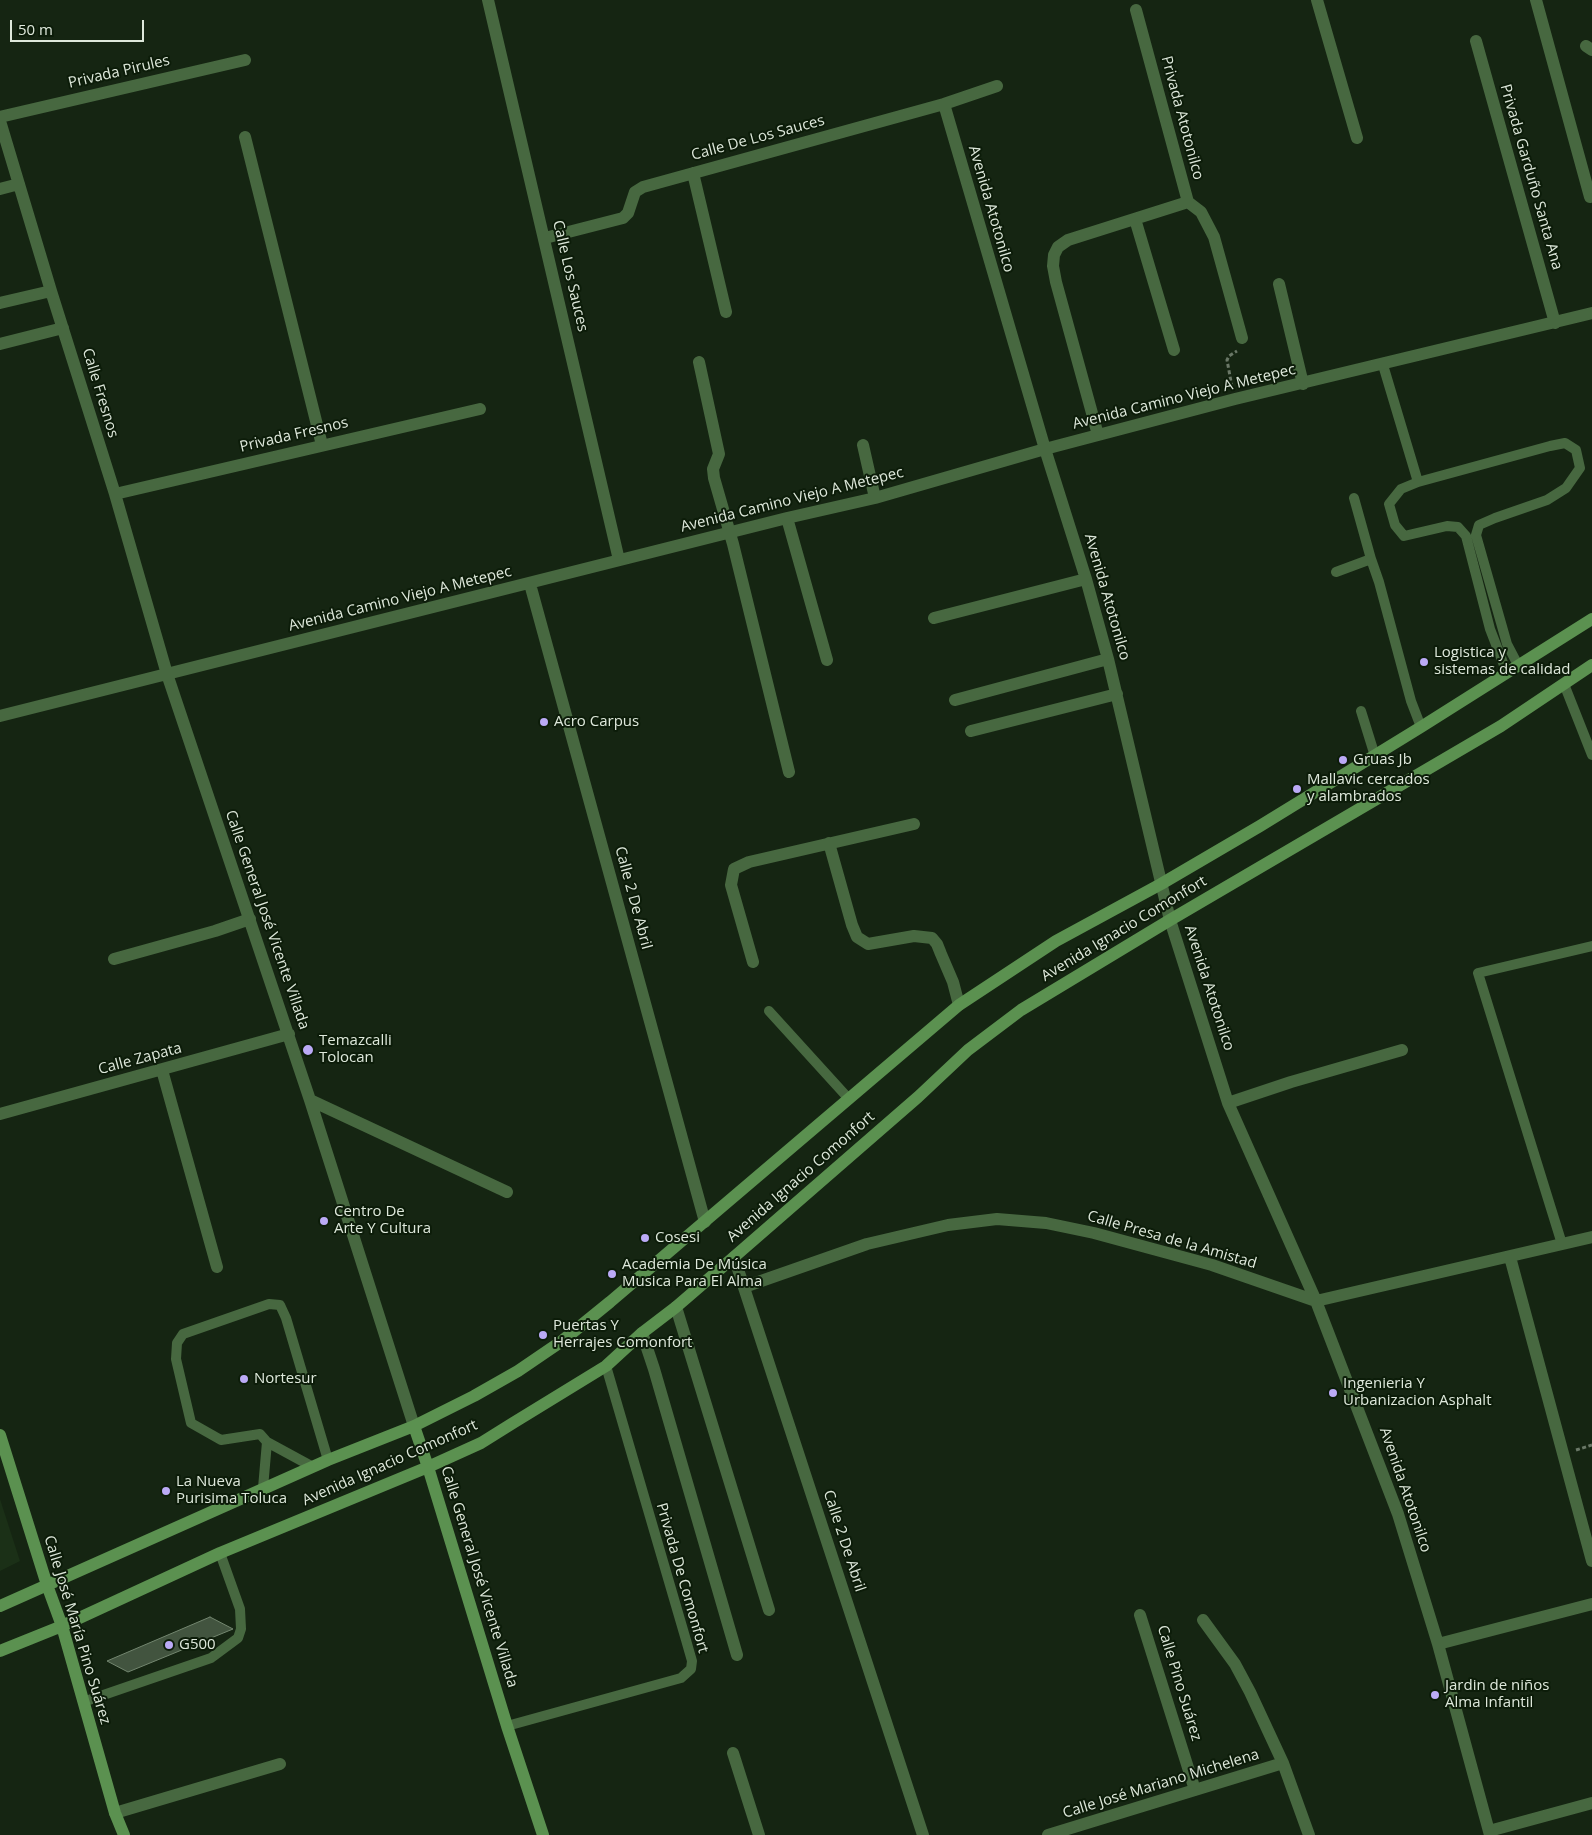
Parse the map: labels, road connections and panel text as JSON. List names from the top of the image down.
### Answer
{
  "streets": {
    "main road": ["Calle General José Vicente Villada", "Avenida Ignacio Comonfort", "Calle José María Pino Suárez"],
    "street": [
      "Privada Pirules",
      "Privada Atotonilco",
      "Calle De Los Sauces",
      "Privada Garduño Santa Ana",
      "Avenida Atotonilco",
      "Calle Los Sauces",
      "Calle Fresnos",
      "Avenida Camino Viejo A Metepec",
      "Privada Fresnos",
      "Calle 2 De Abril",
      "Calle Zapata",
      "Calle Presa de la Amistad",
      "Calle Pino Suárez",
      "Calle José Mariano Michelena"
    ],
    "lane": ["Privada De Comonfort"]
  },
  "crossings": [
    ["Privada Atotonilco", "Avenida Camino Viejo A Metepec"],
    ["Calle De Los Sauces", "Avenida Atotonilco"],
    ["Calle De Los Sauces", "Calle Los Sauces"],
    ["Privada Garduño Santa Ana", "Avenida Camino Viejo A Metepec"],
    ["Avenida Atotonilco", "Avenida Camino Viejo A Metepec"],
    ["Avenida Atotonilco", "Avenida Ignacio Comonfort"],
    ["Avenida Atotonilco", "Calle Presa de la Amistad"],
    ["Calle Los Sauces", "Avenida Camino Viejo A Metepec"],
    ["Calle Fresnos", "Avenida Camino Viejo A Metepec"],
    ["Calle Fresnos", "Privada Fresnos"],
    ["Calle Fresnos", "Calle General José Vicente Villada"],
    ["Avenida Camino Viejo A Metepec", "Calle 2 De Abril"],
    ["Avenida Camino Viejo A Metepec", "Calle General José Vicente Villada"],
    ["Calle 2 De Abril", "Avenida Ignacio Comonfort"],
    ["Calle 2 De Abril", "Calle Presa de la Amistad"],
    ["Calle General José Vicente Villada", "Avenida Ignacio Comonfort"],
    ["Calle General José Vicente Villada", "Calle Zapata"],
    ["Calle General José Vicente Villada", "Privada De Comonfort"],
    ["Avenida Ignacio Comonfort", "Privada De Comonfort"],
    ["Avenida Ignacio Comonfort", "Calle José María Pino Suárez"],
    ["Calle Pino Suárez", "Calle José Mariano Michelena"]
  ],
  "places": [
    "Logistica y sistemas de calidad",
    "Acro Carpus",
    "Gruas Jb",
    "Mallavic cercados y alambrados",
    "Temazcalli Tolocan",
    "Centro De Arte Y Cultura",
    "Cosesi",
    "Academia De Música Musica Para El Alma",
    "Puertas Y Herrajes Comonfort",
    "Nortesur",
    "Ingenieria Y Urbanizacion Asphalt",
    "La Nueva Purisima Toluca",
    "G500",
    "Jardin de niños Alma Infantil"
  ],
  "scale_bar": "50 m"
}
